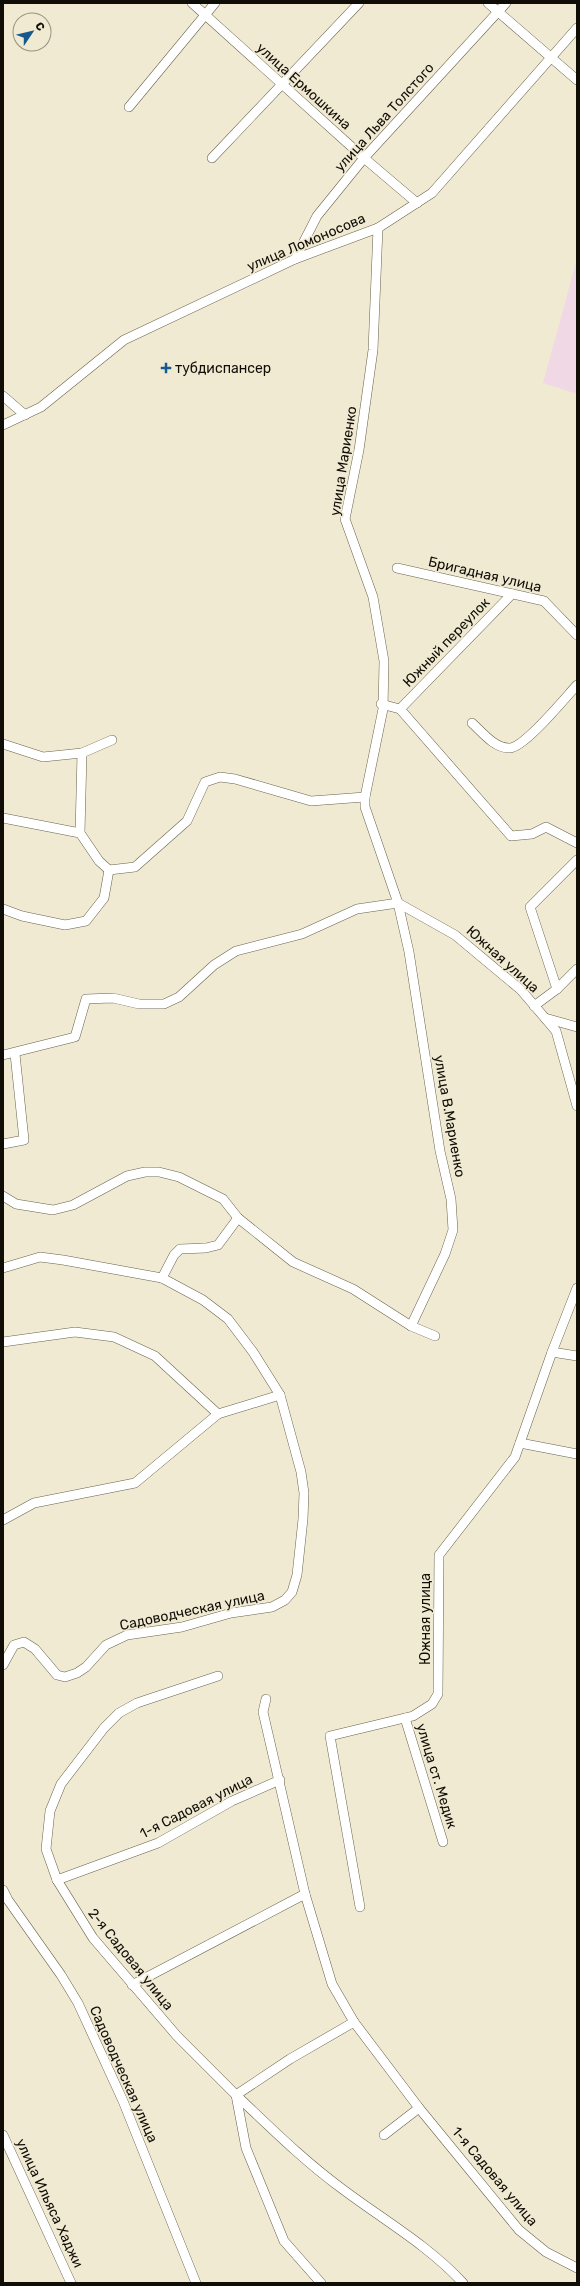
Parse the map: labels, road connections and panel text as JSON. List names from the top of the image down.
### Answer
{
  "streets": {
    "street": [
      "улица Ермошкина",
      "улица Льва Толстого",
      "улица Ломоносова",
      "улица Мариенко",
      "Бригадная улица",
      "Южный переулок",
      "Южная улица",
      "улица В.Мариенко",
      "Садоводческая улица",
      "улица ст. Медик",
      "1-я Садовая улица",
      "2-я Садовая улица",
      "улица Ильяса Хаджи"
    ]
  },
  "crossings": [
    ["улица Ермошкина", "улица Льва Толстого"],
    ["улица Ермошкина", "улица Ломоносова"],
    ["улица Льва Толстого", "улица Ломоносова"],
    ["улица Ломоносова", "улица Мариенко"],
    ["улица Мариенко", "Южная улица"],
    ["улица Мариенко", "улица В.Мариенко"],
    ["Бригадная улица", "Южный переулок"],
    ["Южная улица", "улица В.Мариенко"],
    ["Южная улица", "улица ст. Медик"],
    ["1-я Садовая улица", "2-я Садовая улица"]
  ],
  "places": {
    "health": ["тубдиспансер"]
  },
  "north": "top right"
}
